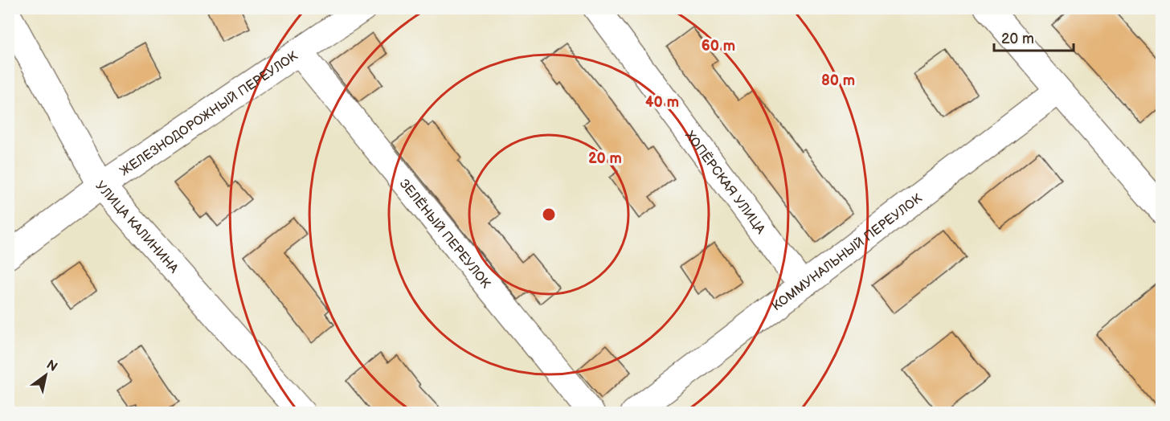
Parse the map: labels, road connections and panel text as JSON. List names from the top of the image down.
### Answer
{
  "streets": {
    "street": [
      "ЖЕЛЕЗНОДОРОЖНЫЙ ПЕРЕУЛОК",
      "ХОПЁРСКАЯ УЛИЦА",
      "УЛИЦА КАЛИНИНА",
      "ЗЕЛЁНЫЙ ПЕРЕУЛОК",
      "КОММУНАЛЬНЫЙ ПЕРЕУЛОК"
    ]
  },
  "crossings": [
    ["ЖЕЛЕЗНОДОРОЖНЫЙ ПЕРЕУЛОК", "УЛИЦА КАЛИНИНА"],
    ["ЖЕЛЕЗНОДОРОЖНЫЙ ПЕРЕУЛОК", "ЗЕЛЁНЫЙ ПЕРЕУЛОК"],
    ["ХОПЁРСКАЯ УЛИЦА", "КОММУНАЛЬНЫЙ ПЕРЕУЛОК"]
  ],
  "scale_bar": "20 m",
  "north": "top right",
  "rings": [
    "60 m",
    "80 m",
    "40 m",
    "20 m"
  ]
}
